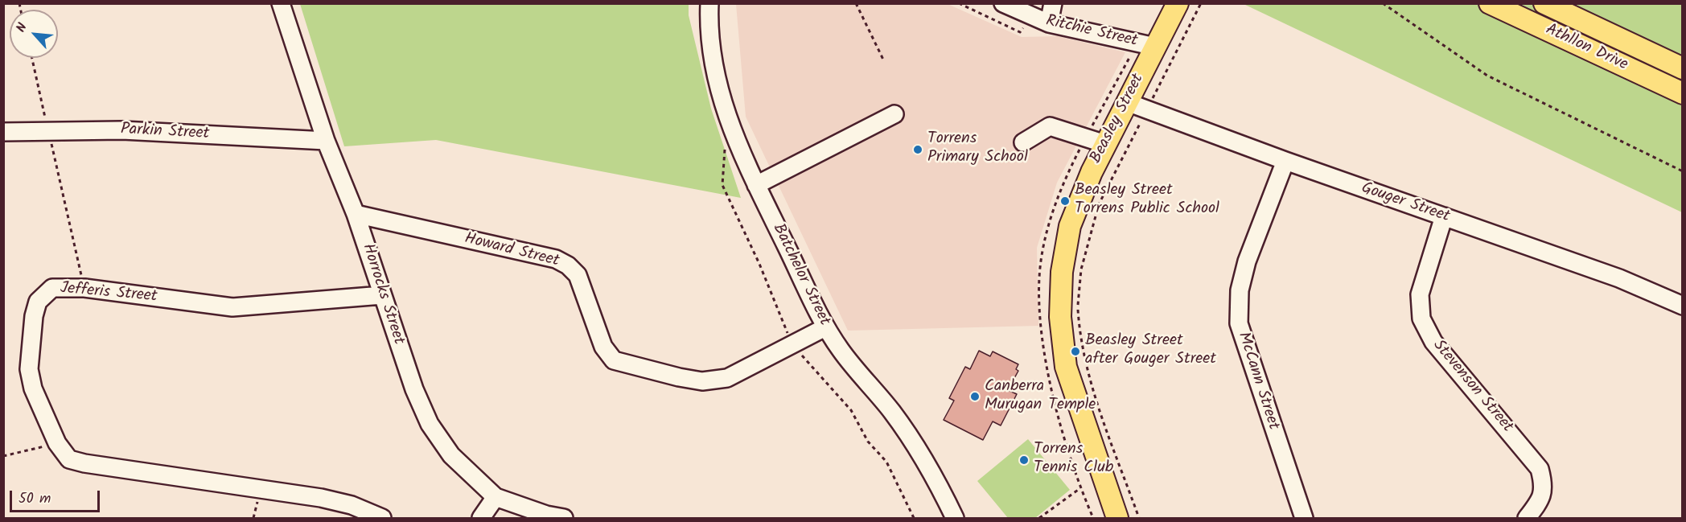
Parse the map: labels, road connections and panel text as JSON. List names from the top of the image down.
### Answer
{
  "streets": {
    "main road": ["Athllon Drive", "Beasley Street"],
    "street": [
      "Ritchie Street",
      "Parkin Street",
      "Gouger Street",
      "Howard Street",
      "Batchelor Street",
      "Jefferis Street",
      "Horrocks Street",
      "McCann Street",
      "Stevenson Street"
    ]
  },
  "crossings": [
    ["Ritchie Street", "Beasley Street"],
    ["Beasley Street", "Gouger Street"],
    ["Parkin Street", "Horrocks Street"],
    ["Gouger Street", "McCann Street"],
    ["Gouger Street", "Stevenson Street"],
    ["Howard Street", "Batchelor Street"],
    ["Howard Street", "Horrocks Street"],
    ["Jefferis Street", "Horrocks Street"]
  ],
  "places": [
    "Torrens Primary School",
    "Beasley Street Torrens Public School",
    "Beasley Street after Gouger Street",
    "Canberra Murugan Temple",
    "Torrens Tennis Club"
  ],
  "scale_bar": "50 m",
  "north": "top left"
}
